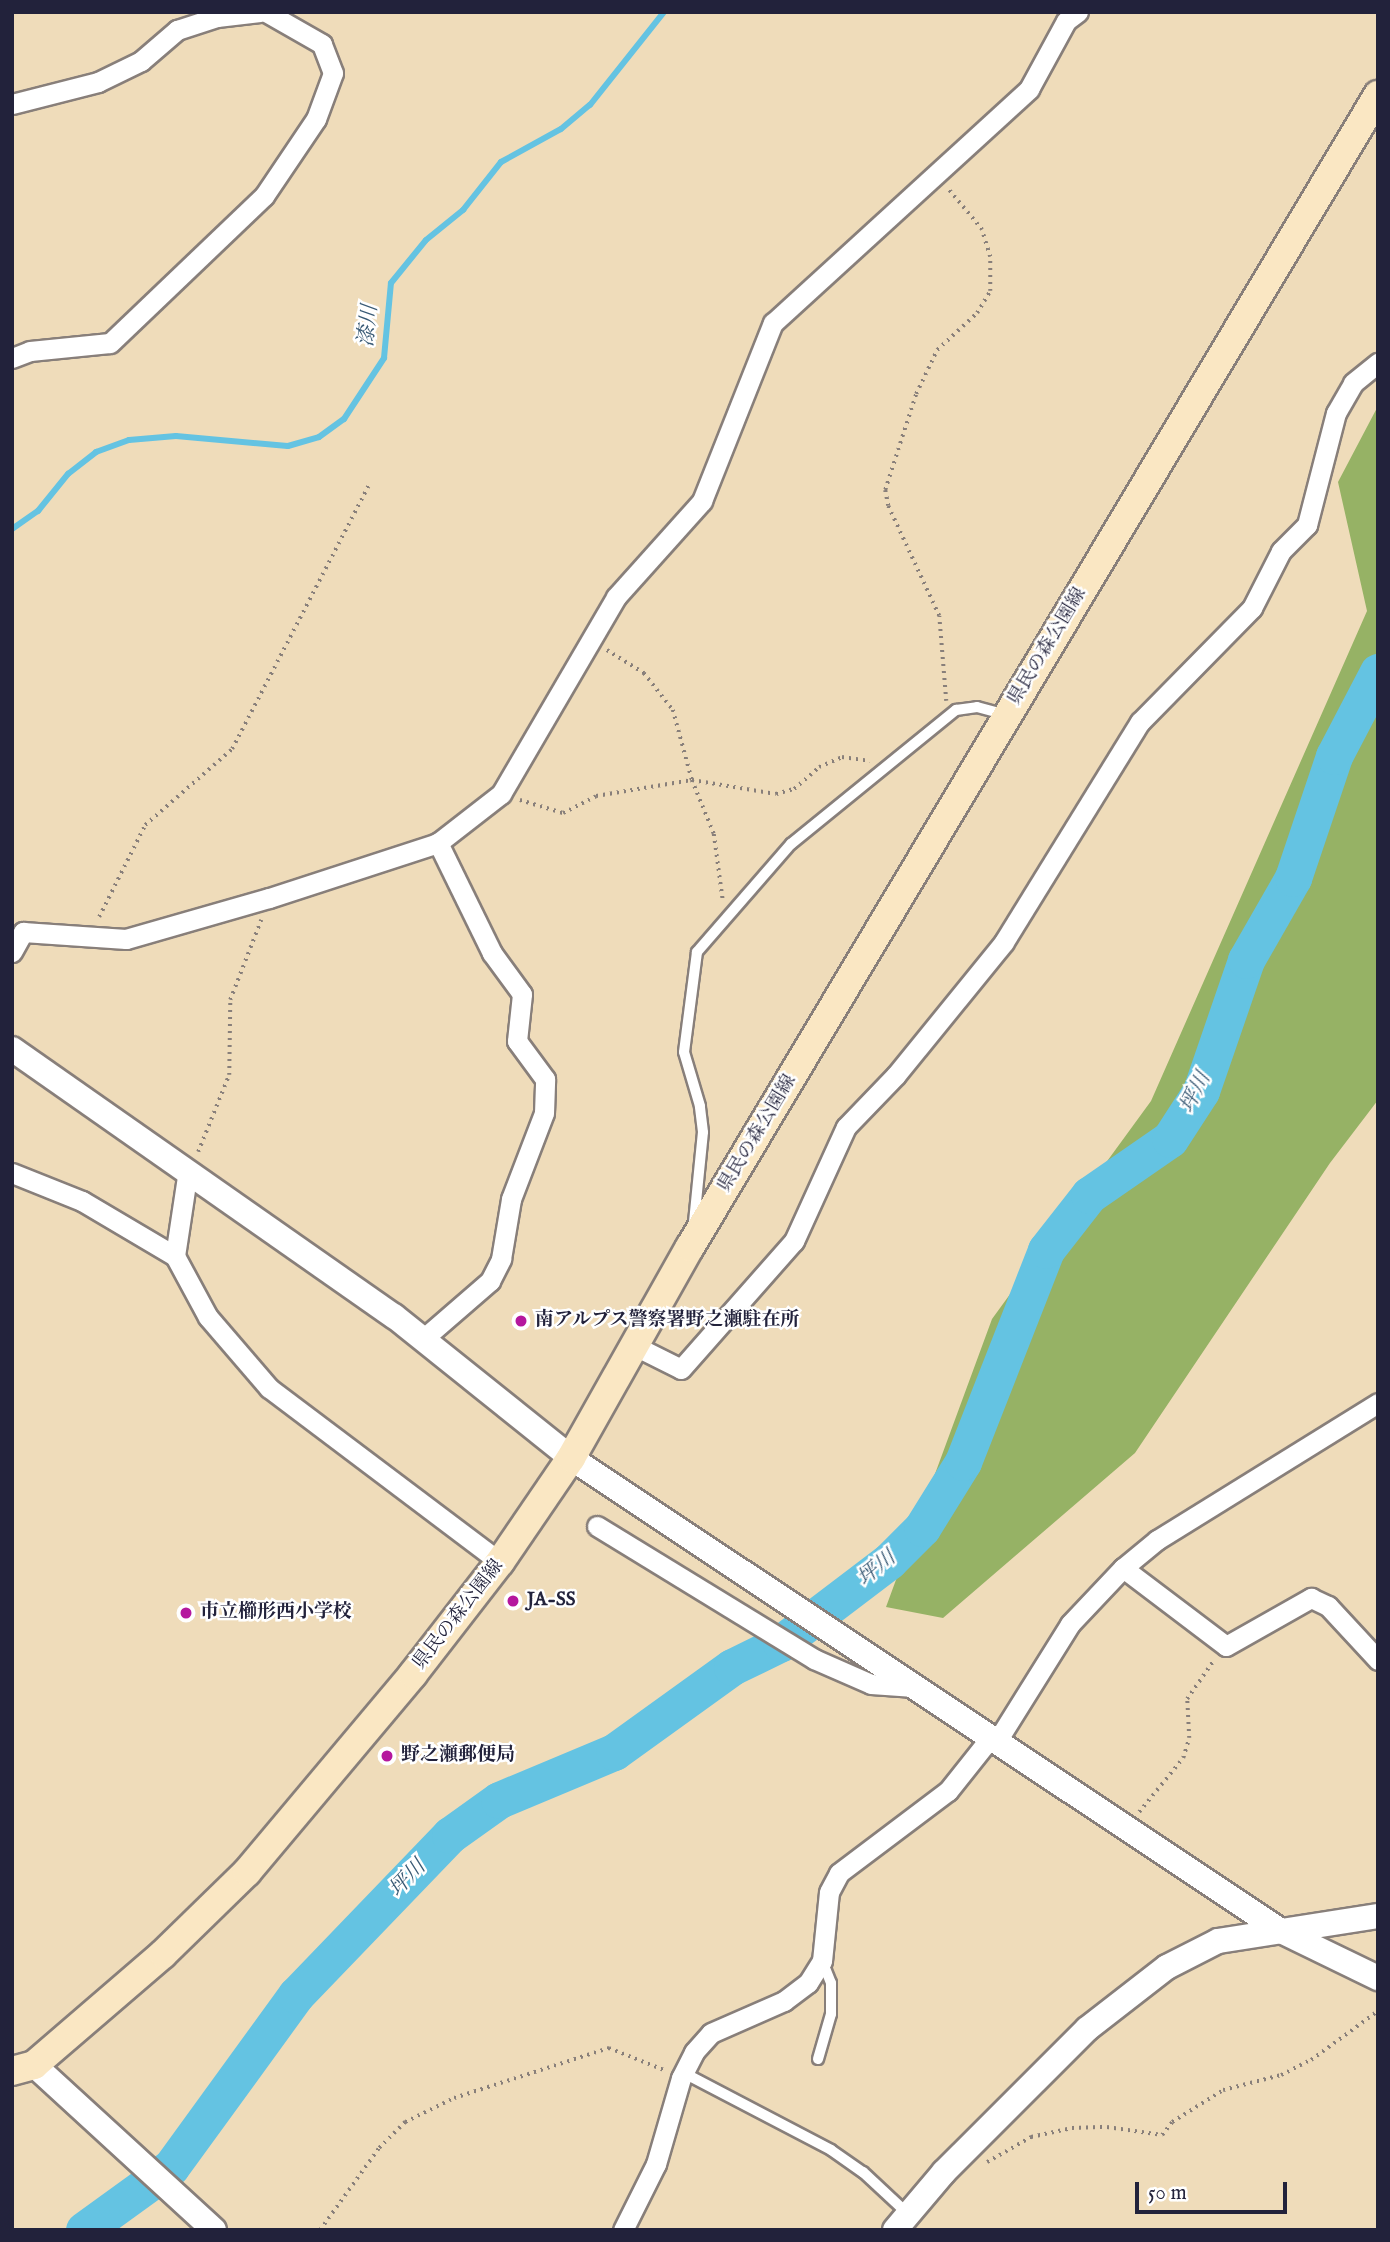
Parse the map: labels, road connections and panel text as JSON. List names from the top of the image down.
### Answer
{
  "streets": {
    "main road": ["県民の森公園線"]
  },
  "water": ["漆川", "坪川"],
  "places": [
    "南アルプス警察署野之瀬駐在所",
    "JA-SS",
    "市立櫛形西小学校",
    "野之瀬郵便局"
  ],
  "scale_bar": "50 m"
}
